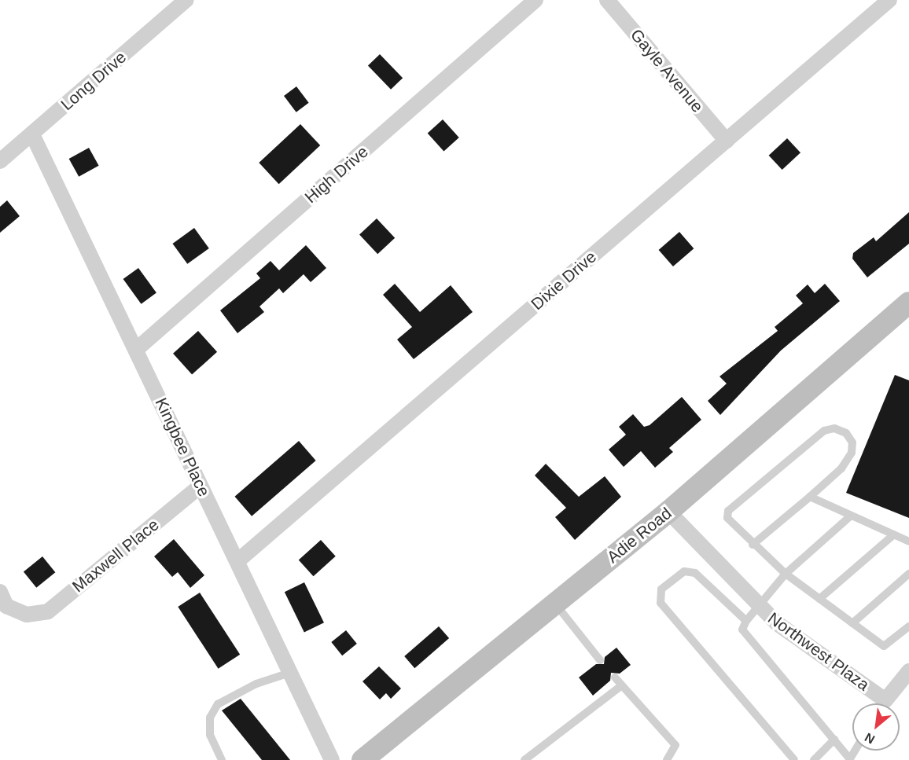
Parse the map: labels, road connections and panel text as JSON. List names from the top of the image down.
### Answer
{
  "streets": {
    "street": [
      "Gayle Avenue",
      "Long Drive",
      "High Drive",
      "Dixie Drive",
      "Kingbee Place",
      "Adie Road",
      "Maxwell Place",
      "Northwest Plaza"
    ]
  },
  "crossings": [
    ["Gayle Avenue", "Dixie Drive"],
    ["Long Drive", "Kingbee Place"],
    ["High Drive", "Kingbee Place"],
    ["Dixie Drive", "Kingbee Place"],
    ["Kingbee Place", "Maxwell Place"],
    ["Adie Road", "Northwest Plaza"]
  ],
  "north": "bottom left"
}
